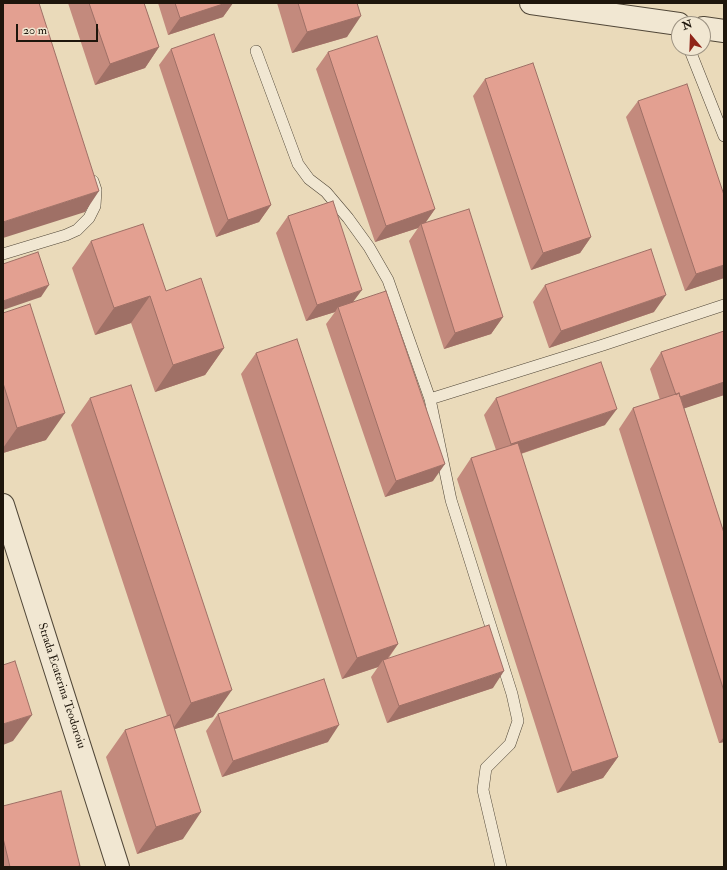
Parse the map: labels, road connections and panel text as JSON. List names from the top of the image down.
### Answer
{
  "streets": {
    "street": ["Strada Ecaterina Teodoroiu"]
  },
  "scale_bar": "20 m",
  "north": "top"
}
